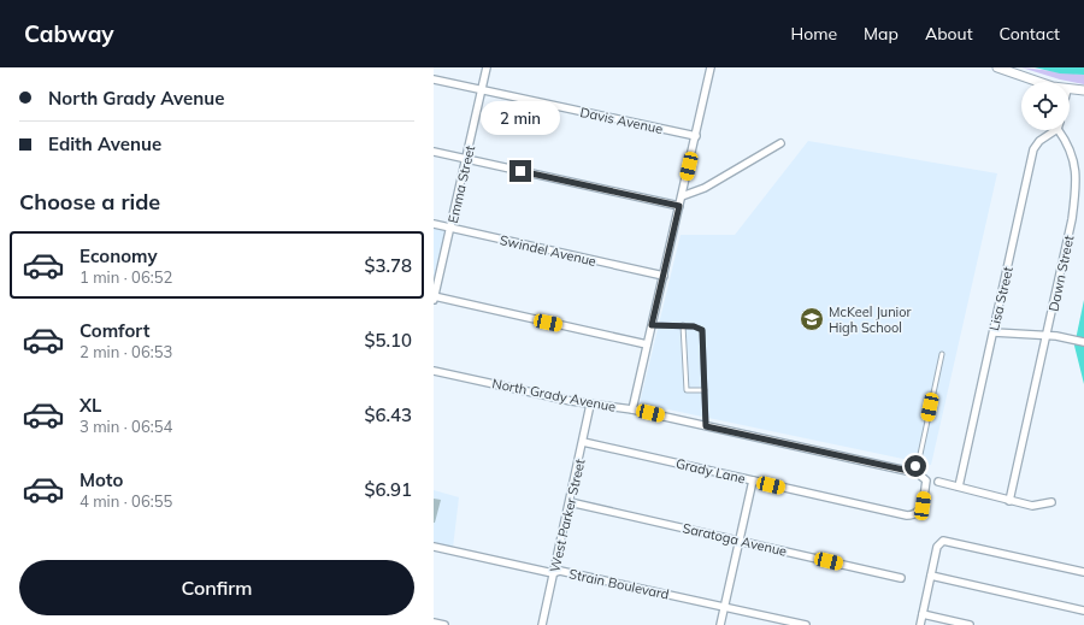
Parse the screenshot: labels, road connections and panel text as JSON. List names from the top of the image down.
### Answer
{
  "streets": {
    "street": [
      "Davis Avenue",
      "Emma Street",
      "Swindel Avenue",
      "Dawn Street",
      "Lisa Street",
      "North Grady Avenue",
      "Grady Lane",
      "West Parker Street",
      "Saratoga Avenue",
      "Strain Boulevard"
    ]
  },
  "crossings": [
    ["Davis Avenue", "Emma Street"],
    ["Emma Street", "Swindel Avenue"],
    ["North Grady Avenue", "Grady Lane"],
    ["North Grady Avenue", "West Parker Street"],
    ["Grady Lane", "West Parker Street"],
    ["West Parker Street", "Saratoga Avenue"],
    ["West Parker Street", "Strain Boulevard"]
  ],
  "places": {
    "school or university": ["McKeel Junior High School"]
  },
  "page": {
    "header": "Cabway",
    "nav": [
      "Home",
      "Map",
      "About",
      "Contact"
    ],
    "banner": ["North Grady Avenue", "Edith Avenue"],
    "bubble": "2 min",
    "heading": "Choose a ride",
    "list": [
      {
        "name": "Economy",
        "note": "1 min · 06:52",
        "value": "$3.78"
      },
      {
        "name": "Comfort",
        "note": "2 min · 06:53",
        "value": "$5.10"
      },
      {
        "name": "XL",
        "note": "3 min · 06:54",
        "value": "$6.43"
      },
      {
        "name": "Moto",
        "note": "4 min · 06:55",
        "value": "$6.91"
      }
    ],
    "buttons": "Confirm"
  }
}
